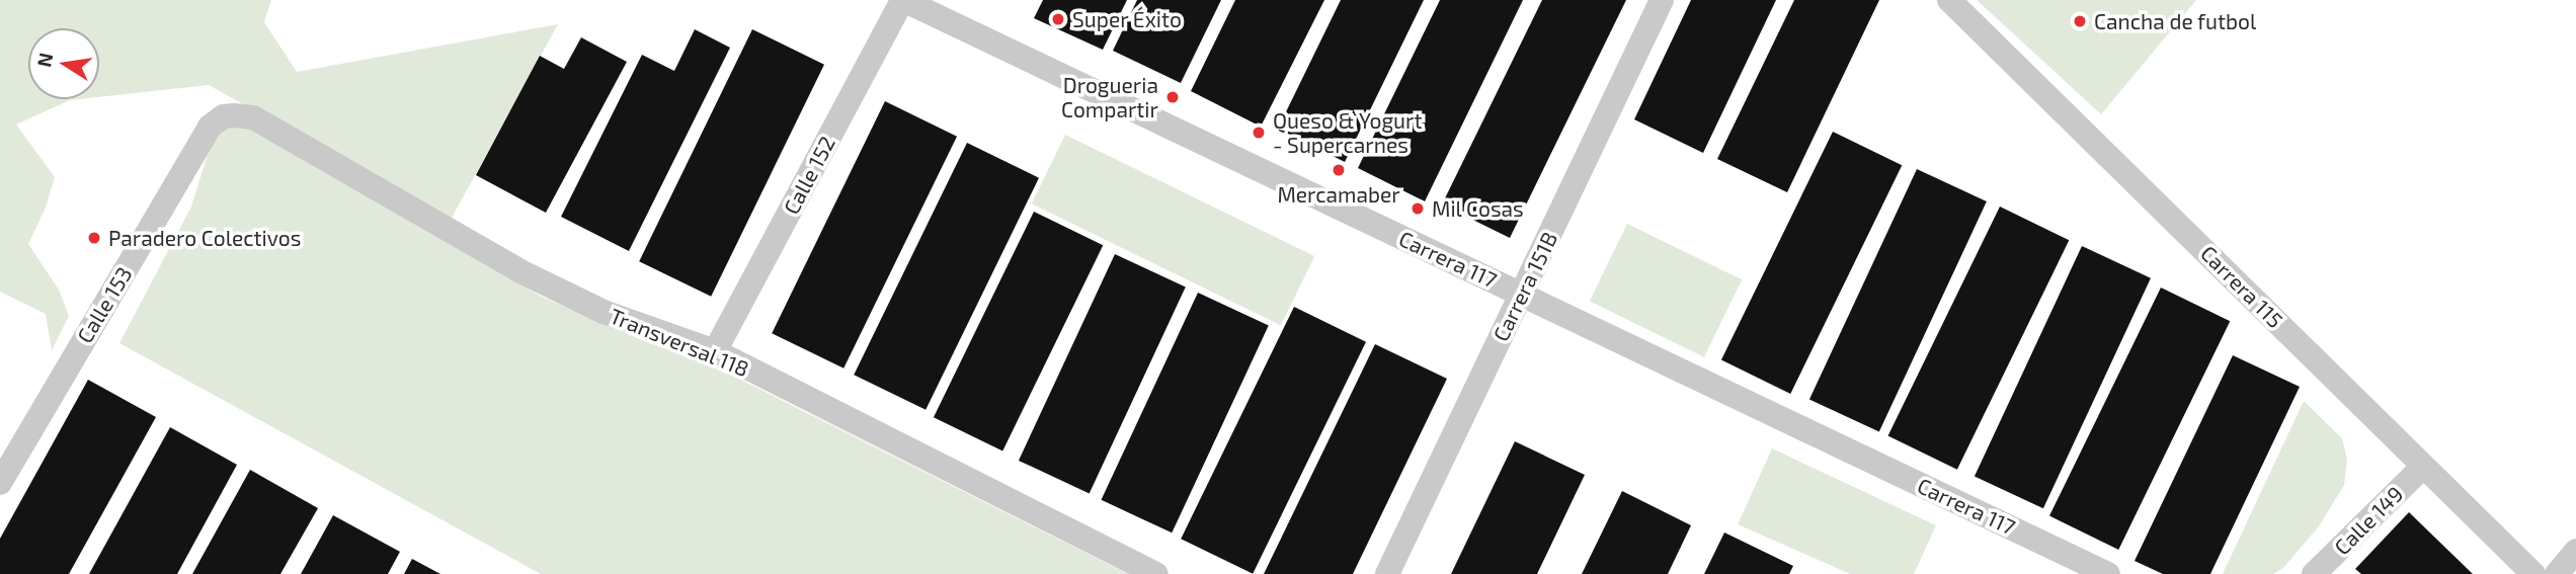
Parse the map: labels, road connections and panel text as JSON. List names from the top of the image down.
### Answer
{
  "streets": {
    "street": [
      "Calle 152",
      "Carrera 117",
      "Carrera 151B",
      "Carrera 115",
      "Calle 153",
      "Transversal 118",
      "Calle 149"
    ]
  },
  "crossings": [
    ["Calle 152", "Carrera 117"],
    ["Calle 152", "Transversal 118"],
    ["Carrera 117", "Carrera 151B"],
    ["Carrera 115", "Calle 149"],
    ["Calle 153", "Transversal 118"]
  ],
  "places": [
    "Super Éxito",
    "Cancha de futbol",
    "Drogueria Compartir",
    "Queso & Yogurt - Supercarnes",
    "Mercamaber",
    "Mil Cosas",
    "Paradero Colectivos"
  ],
  "north": "left"
}
